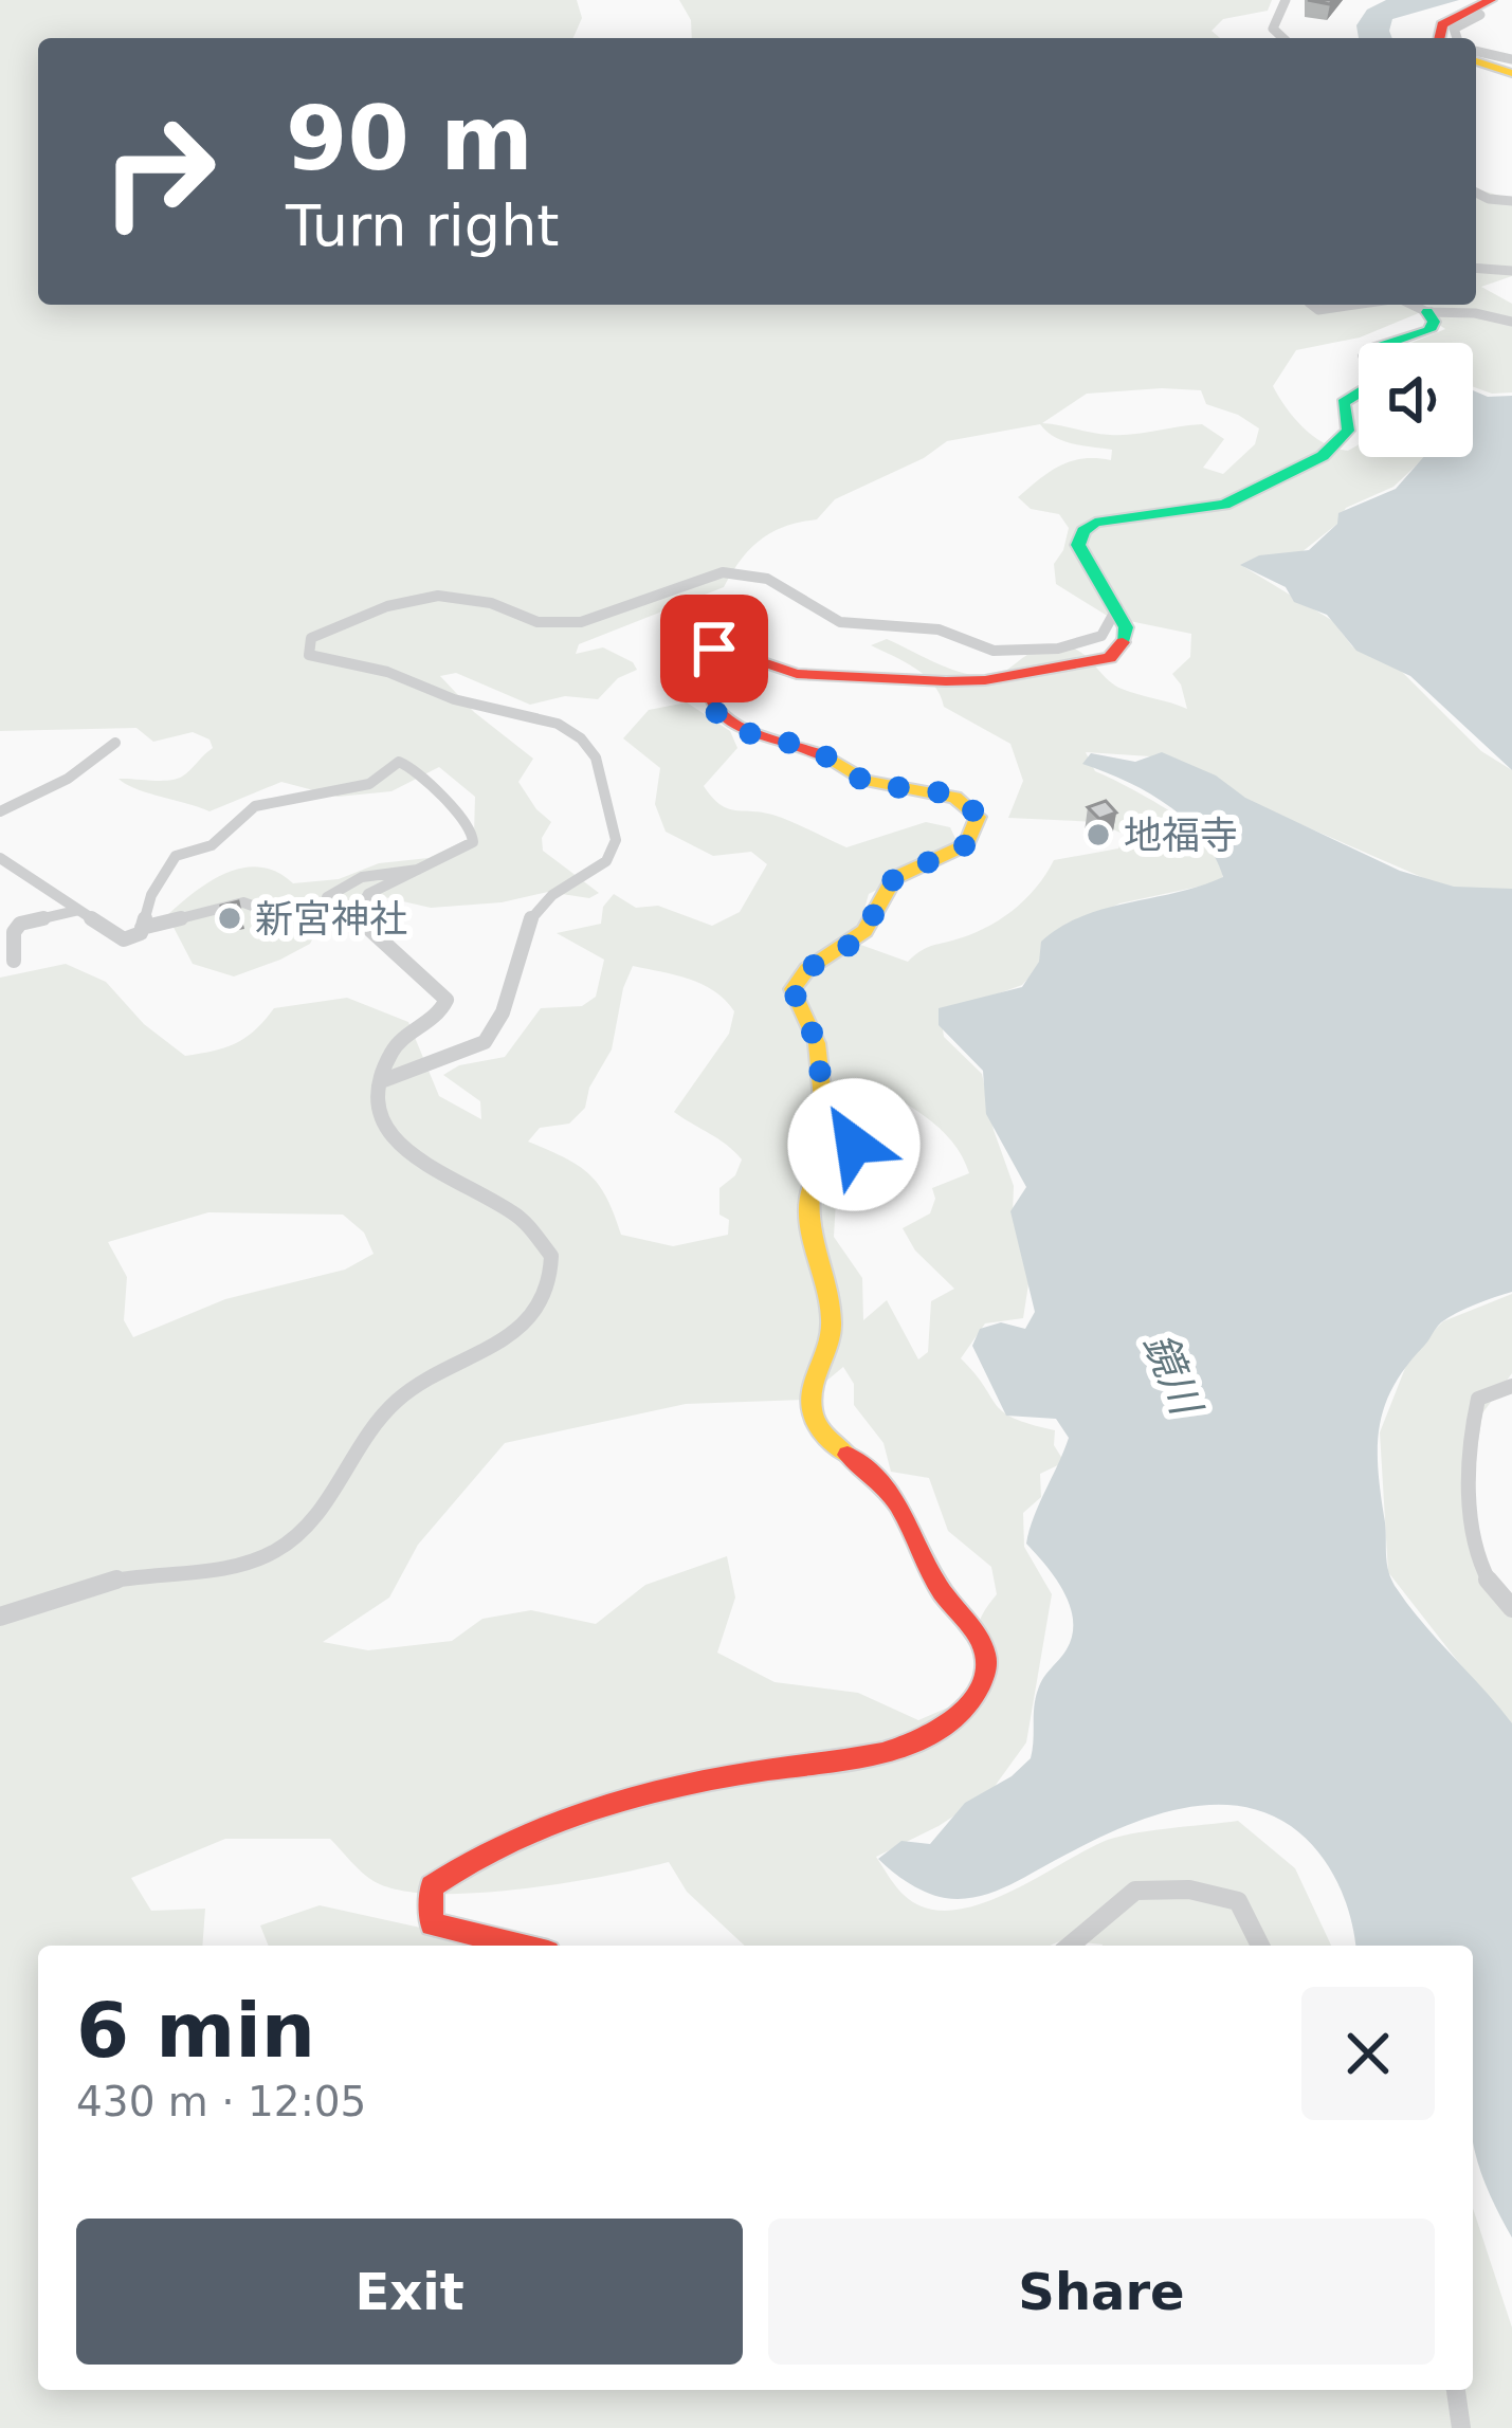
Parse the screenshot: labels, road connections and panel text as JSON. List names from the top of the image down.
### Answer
{
  "water": ["鏡川"],
  "places": ["地福寺", "新宮神社"],
  "page": {
    "turn": ["90 m", "Turn right"],
    "heading": ["6 min", "430 m · 12:05"],
    "buttons": ["Exit", "Share"]
  }
}
